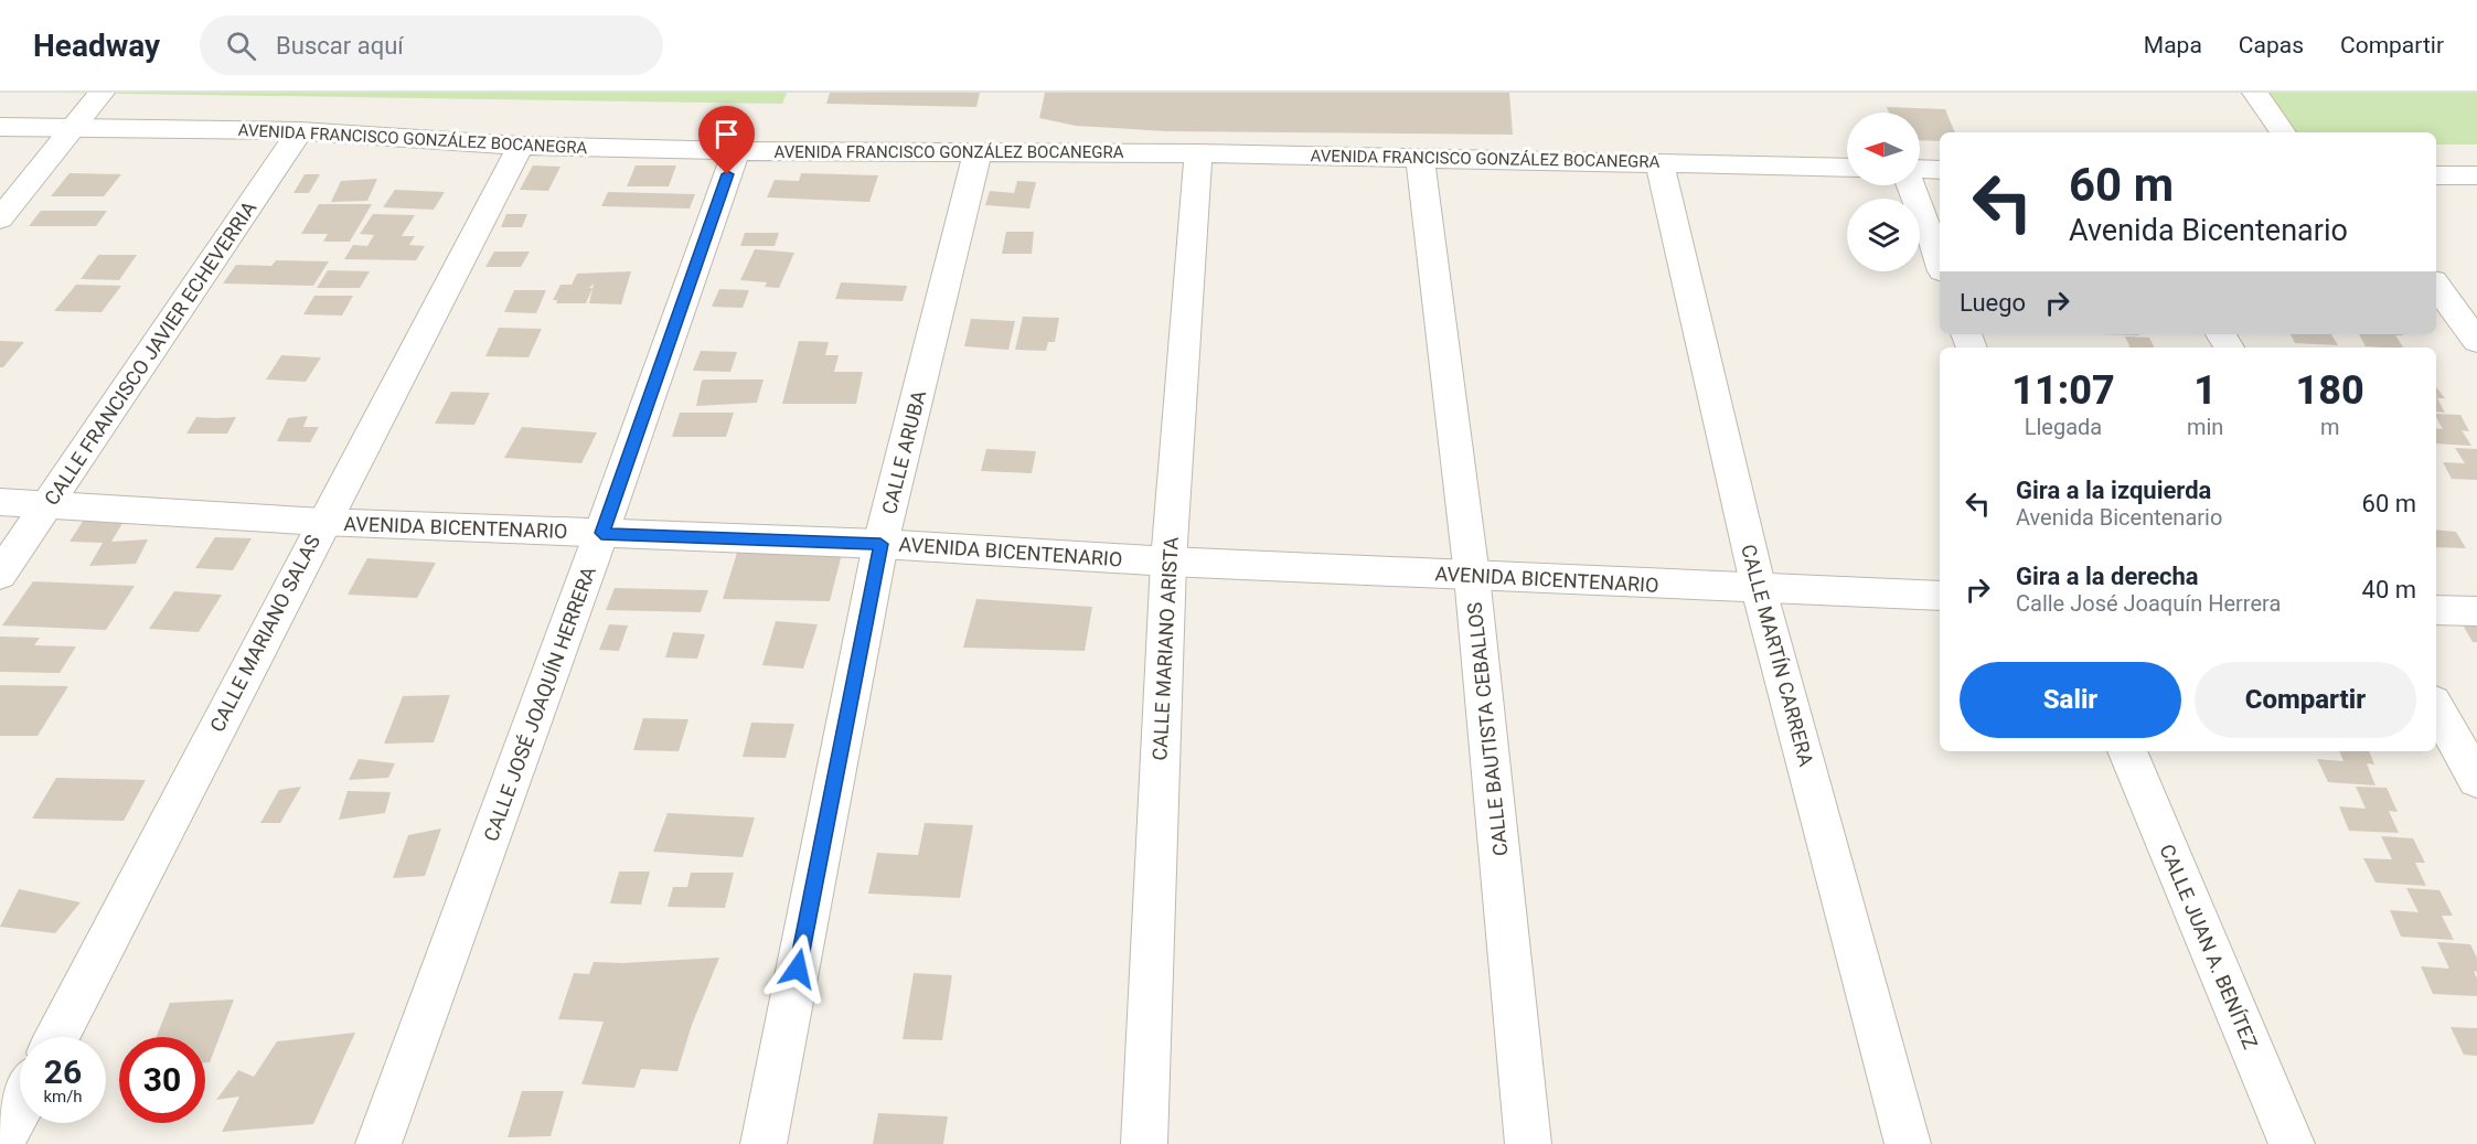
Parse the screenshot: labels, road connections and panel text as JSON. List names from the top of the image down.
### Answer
{
  "streets": {
    "street": [
      "AVENIDA FRANCISCO GONZÁLEZ BOCANEGRA",
      "CALLE FRANCISCO JAVIER ECHEVERRIA",
      "CALLE ARUBA",
      "AVENIDA BICENTENARIO",
      "CALLE MARIANO SALAS",
      "CALLE MARIANO ARISTA",
      "CALLE MARTÍN CARRERA",
      "CALLE JOSÉ JOAQUÍN HERRERA",
      "CALLE BAUTISTA CEBALLOS",
      "CALLE JUAN A. BENÍTEZ"
    ]
  },
  "crossings": [
    ["AVENIDA FRANCISCO GONZÁLEZ BOCANEGRA", "CALLE FRANCISCO JAVIER ECHEVERRIA"],
    ["AVENIDA FRANCISCO GONZÁLEZ BOCANEGRA", "CALLE ARUBA"],
    ["AVENIDA FRANCISCO GONZÁLEZ BOCANEGRA", "CALLE MARIANO SALAS"],
    ["AVENIDA FRANCISCO GONZÁLEZ BOCANEGRA", "CALLE MARIANO ARISTA"],
    ["AVENIDA FRANCISCO GONZÁLEZ BOCANEGRA", "CALLE MARTÍN CARRERA"],
    ["AVENIDA FRANCISCO GONZÁLEZ BOCANEGRA", "CALLE JOSÉ JOAQUÍN HERRERA"],
    ["AVENIDA FRANCISCO GONZÁLEZ BOCANEGRA", "CALLE BAUTISTA CEBALLOS"],
    ["CALLE FRANCISCO JAVIER ECHEVERRIA", "AVENIDA BICENTENARIO"],
    ["CALLE ARUBA", "AVENIDA BICENTENARIO"],
    ["AVENIDA BICENTENARIO", "CALLE MARIANO SALAS"],
    ["AVENIDA BICENTENARIO", "CALLE MARIANO ARISTA"],
    ["AVENIDA BICENTENARIO", "CALLE MARTÍN CARRERA"],
    ["AVENIDA BICENTENARIO", "CALLE JOSÉ JOAQUÍN HERRERA"],
    ["AVENIDA BICENTENARIO", "CALLE BAUTISTA CEBALLOS"]
  ],
  "north": "left",
  "page": {
    "header": "Headway",
    "search": "Buscar aquí",
    "nav": ["Mapa", "Capas", "Compartir"],
    "turn": ["60 m", "Avenida Bicentenario"],
    "then": "Luego",
    "eta": [
      "11:07",
      "Llegada",
      "1",
      "min",
      "180",
      "m"
    ],
    "list": [
      {
        "name": "Gira a la izquierda",
        "note": "Avenida Bicentenario",
        "value": "60 m"
      },
      {
        "name": "Gira a la derecha",
        "note": "Calle José Joaquín Herrera",
        "value": "40 m"
      }
    ],
    "buttons": ["Salir", "Compartir"],
    "speed": "26 km/h",
    "limit": "30"
  }
}
